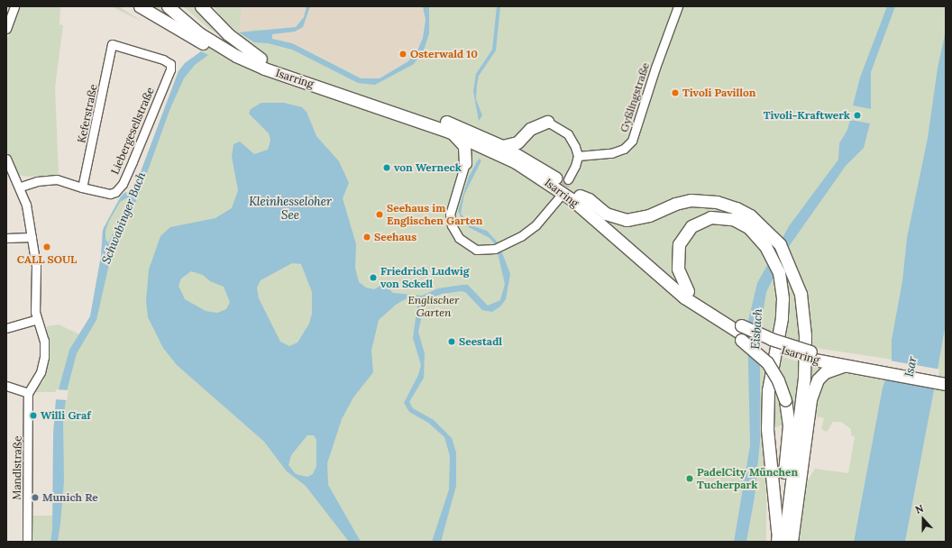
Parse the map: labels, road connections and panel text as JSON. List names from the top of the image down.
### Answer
{
  "streets": {
    "highway": ["Isarring"],
    "street": [
      "Gyßlingstraße",
      "Keferstraße",
      "Liebergesellstraße",
      "Mandlstraße"
    ]
  },
  "crossings": [
    ["Keferstraße", "Liebergesellstraße"]
  ],
  "water": [
    "Kleinhesseloher See",
    "Schwabinger Bach",
    "Eisbach",
    "Isar"
  ],
  "parks": ["Englischer Garten"],
  "places": [
    "Osterwald 10",
    "Tivoli Pavillon",
    "Tivoli-Kraftwerk",
    "von Werneck",
    "Seehaus im Englischen Garten",
    "Seehaus",
    "CALL SOUL",
    "Friedrich Ludwig von Sckell",
    "Seestadl",
    "Willi Graf",
    "PadelCity München Tucherpark",
    "Munich Re"
  ],
  "north": "top"
}
